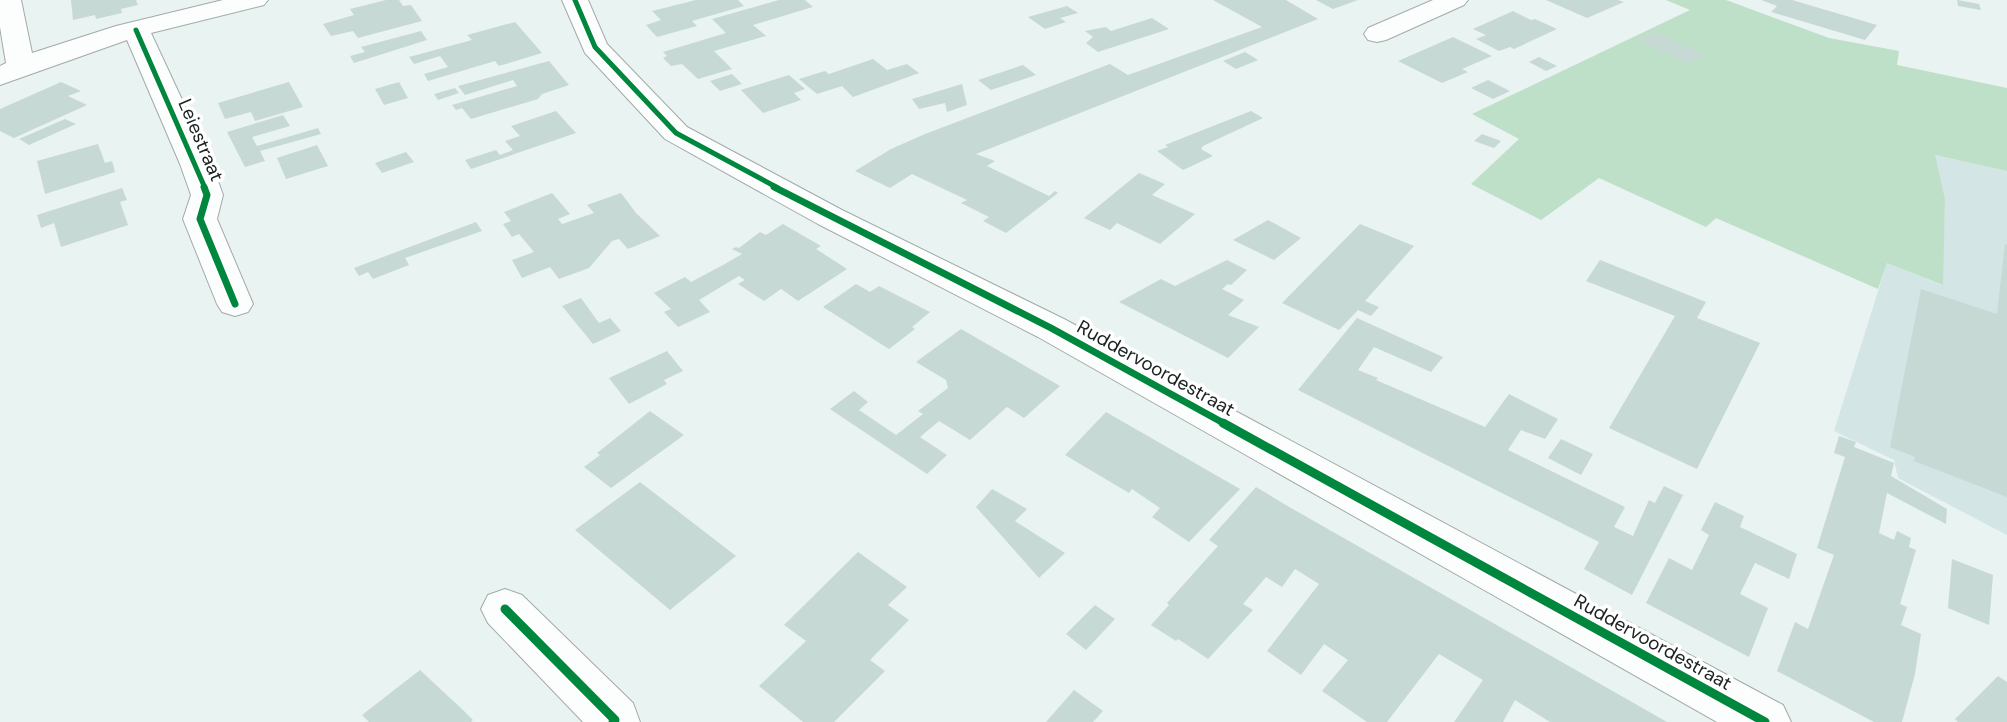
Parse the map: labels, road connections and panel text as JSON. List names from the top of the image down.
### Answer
{
  "streets": {
    "street": ["Leiestraat", "Ruddervoordestraat"]
  }
}
